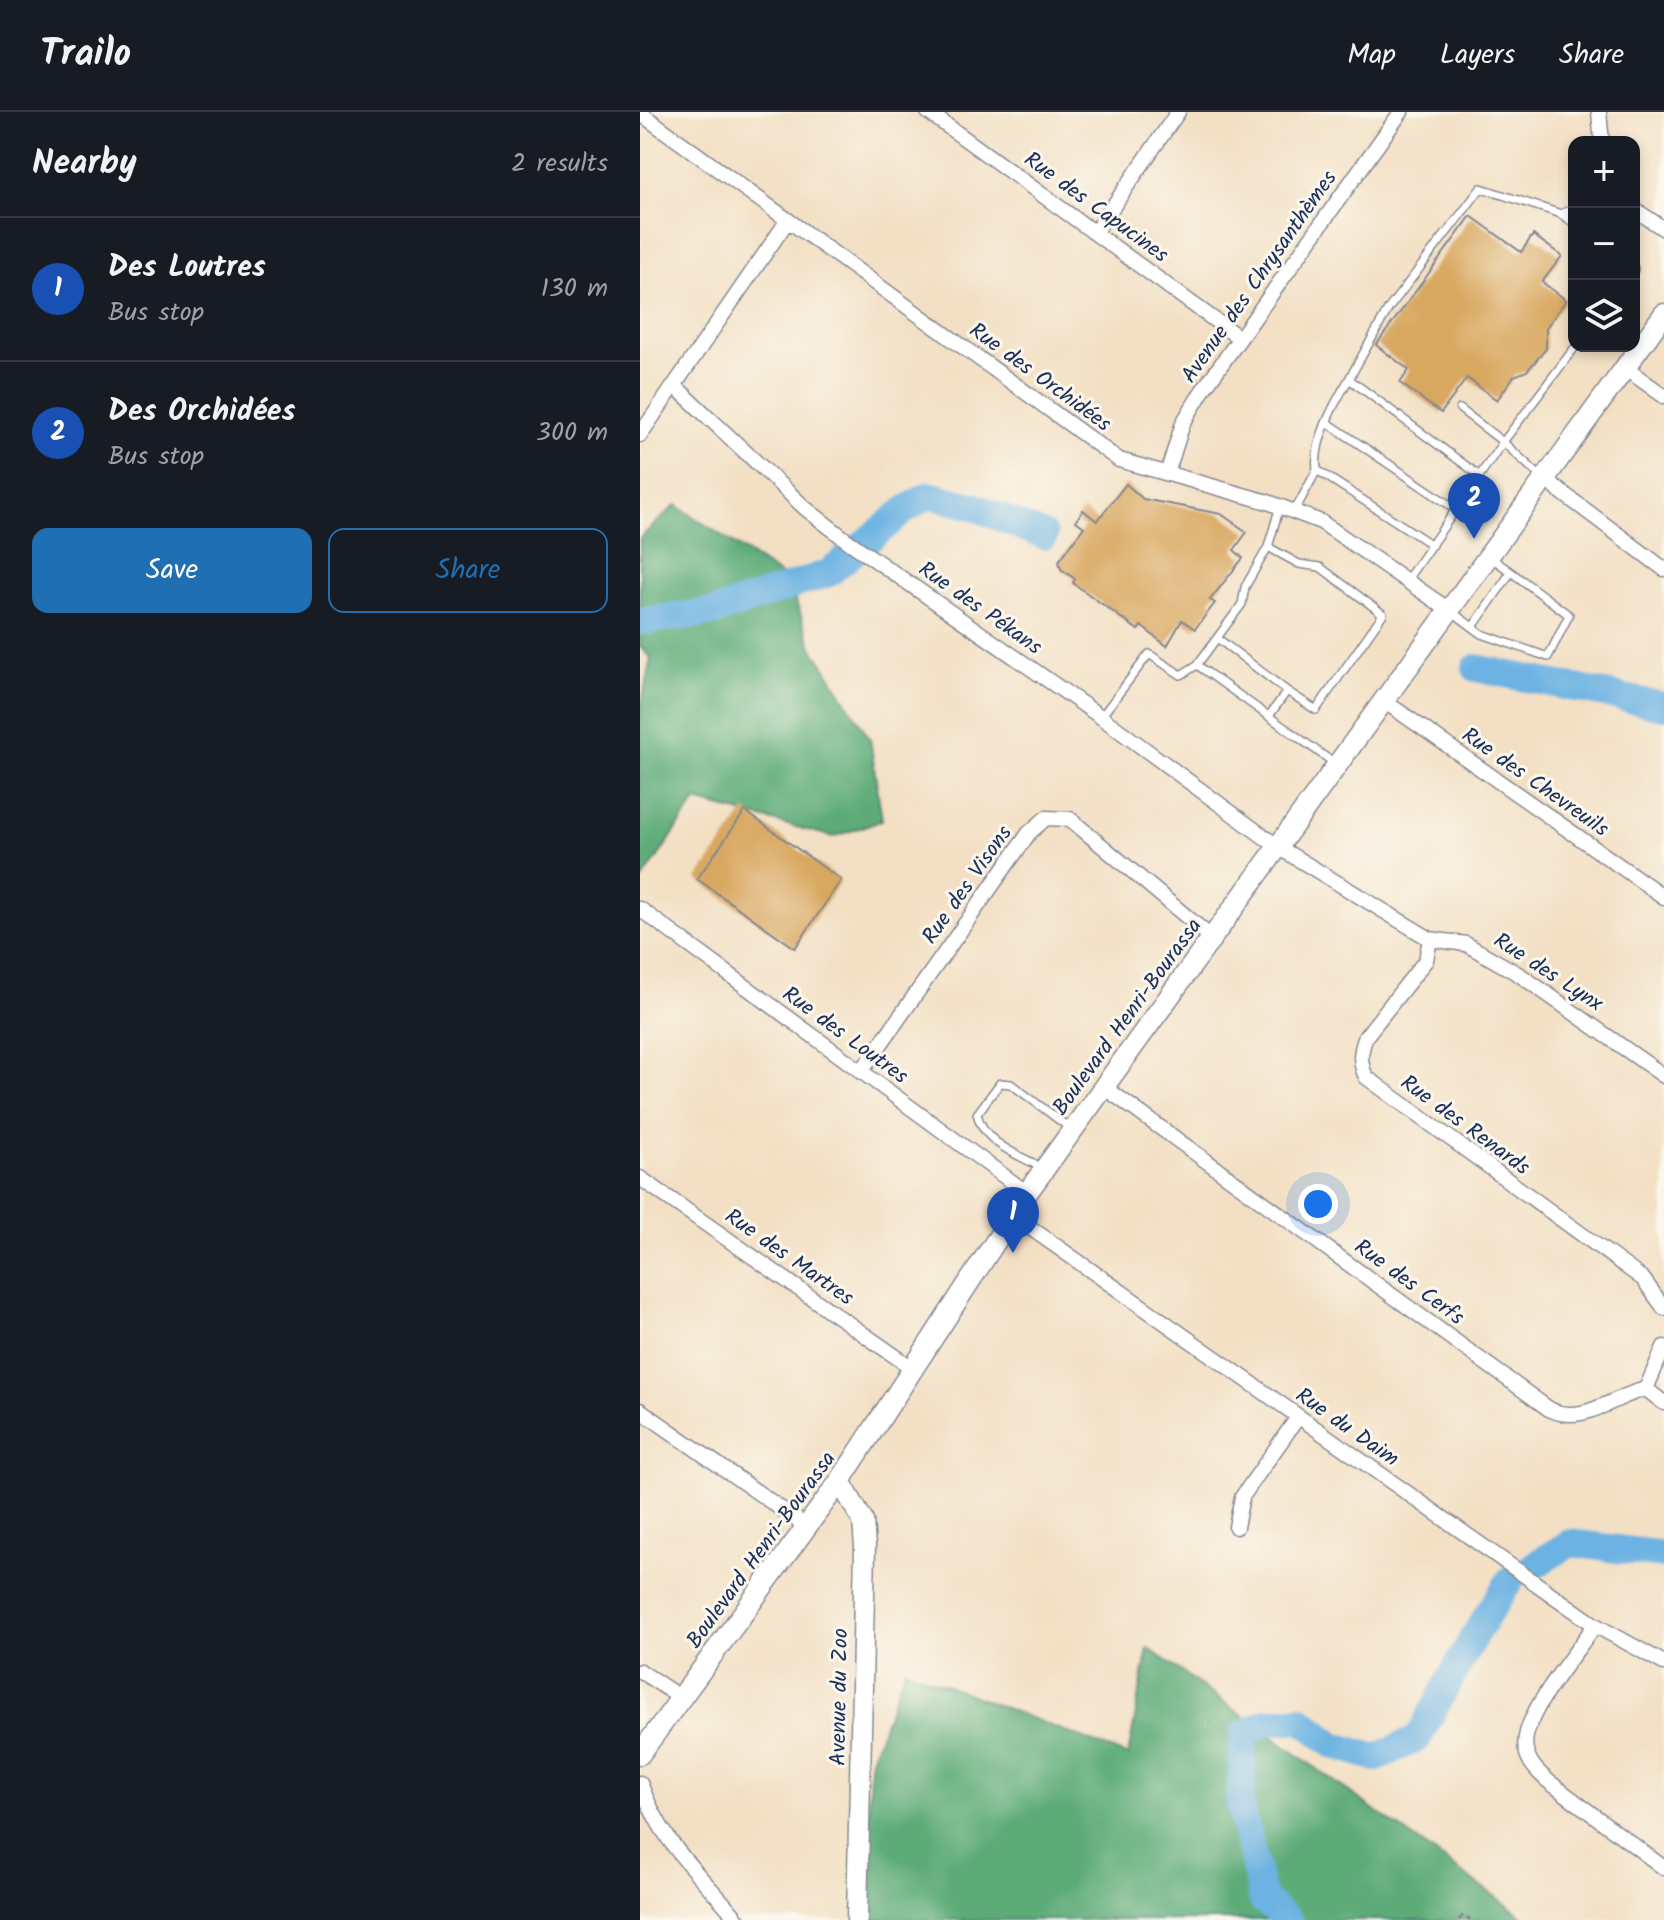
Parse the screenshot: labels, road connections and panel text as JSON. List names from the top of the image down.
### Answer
{
  "streets": {
    "main road": ["Boulevard Henri-Bourassa", "Avenue du Zoo"],
    "street": [
      "Rue des Capucines",
      "Avenue des Chrysanthèmes",
      "Rue des Orchidées",
      "Rue des Pékans",
      "Rue des Chevreuils",
      "Rue des Visons",
      "Rue des Lynx",
      "Rue des Loutres",
      "Rue des Renards",
      "Rue des Martres",
      "Rue des Cerfs",
      "Rue du Daim"
    ]
  },
  "crossings": [
    ["Rue des Capucines", "Avenue des Chrysanthèmes"],
    ["Avenue des Chrysanthèmes", "Rue des Orchidées"],
    ["Rue des Orchidées", "Boulevard Henri-Bourassa"],
    ["Rue des Pékans", "Rue des Lynx"],
    ["Rue des Pékans", "Boulevard Henri-Bourassa"],
    ["Rue des Chevreuils", "Boulevard Henri-Bourassa"],
    ["Rue des Visons", "Boulevard Henri-Bourassa"],
    ["Rue des Visons", "Rue des Loutres"],
    ["Rue des Lynx", "Boulevard Henri-Bourassa"],
    ["Rue des Lynx", "Rue des Renards"],
    ["Boulevard Henri-Bourassa", "Rue des Loutres"],
    ["Boulevard Henri-Bourassa", "Rue des Martres"],
    ["Boulevard Henri-Bourassa", "Rue des Cerfs"],
    ["Boulevard Henri-Bourassa", "Rue du Daim"],
    ["Boulevard Henri-Bourassa", "Avenue du Zoo"]
  ],
  "page": {
    "header": "Trailo",
    "nav": ["Map", "Layers", "Share"],
    "heading": ["Nearby", "2 results"],
    "map_buttons": ["+", "−"],
    "list": [
      {
        "mark": "1",
        "name": "Des Loutres",
        "note": "Bus stop",
        "value": "130 m"
      },
      {
        "mark": "2",
        "name": "Des Orchidées",
        "note": "Bus stop",
        "value": "300 m"
      }
    ],
    "pins": ["2", "1"],
    "buttons": ["Save", "Share"]
  }
}
